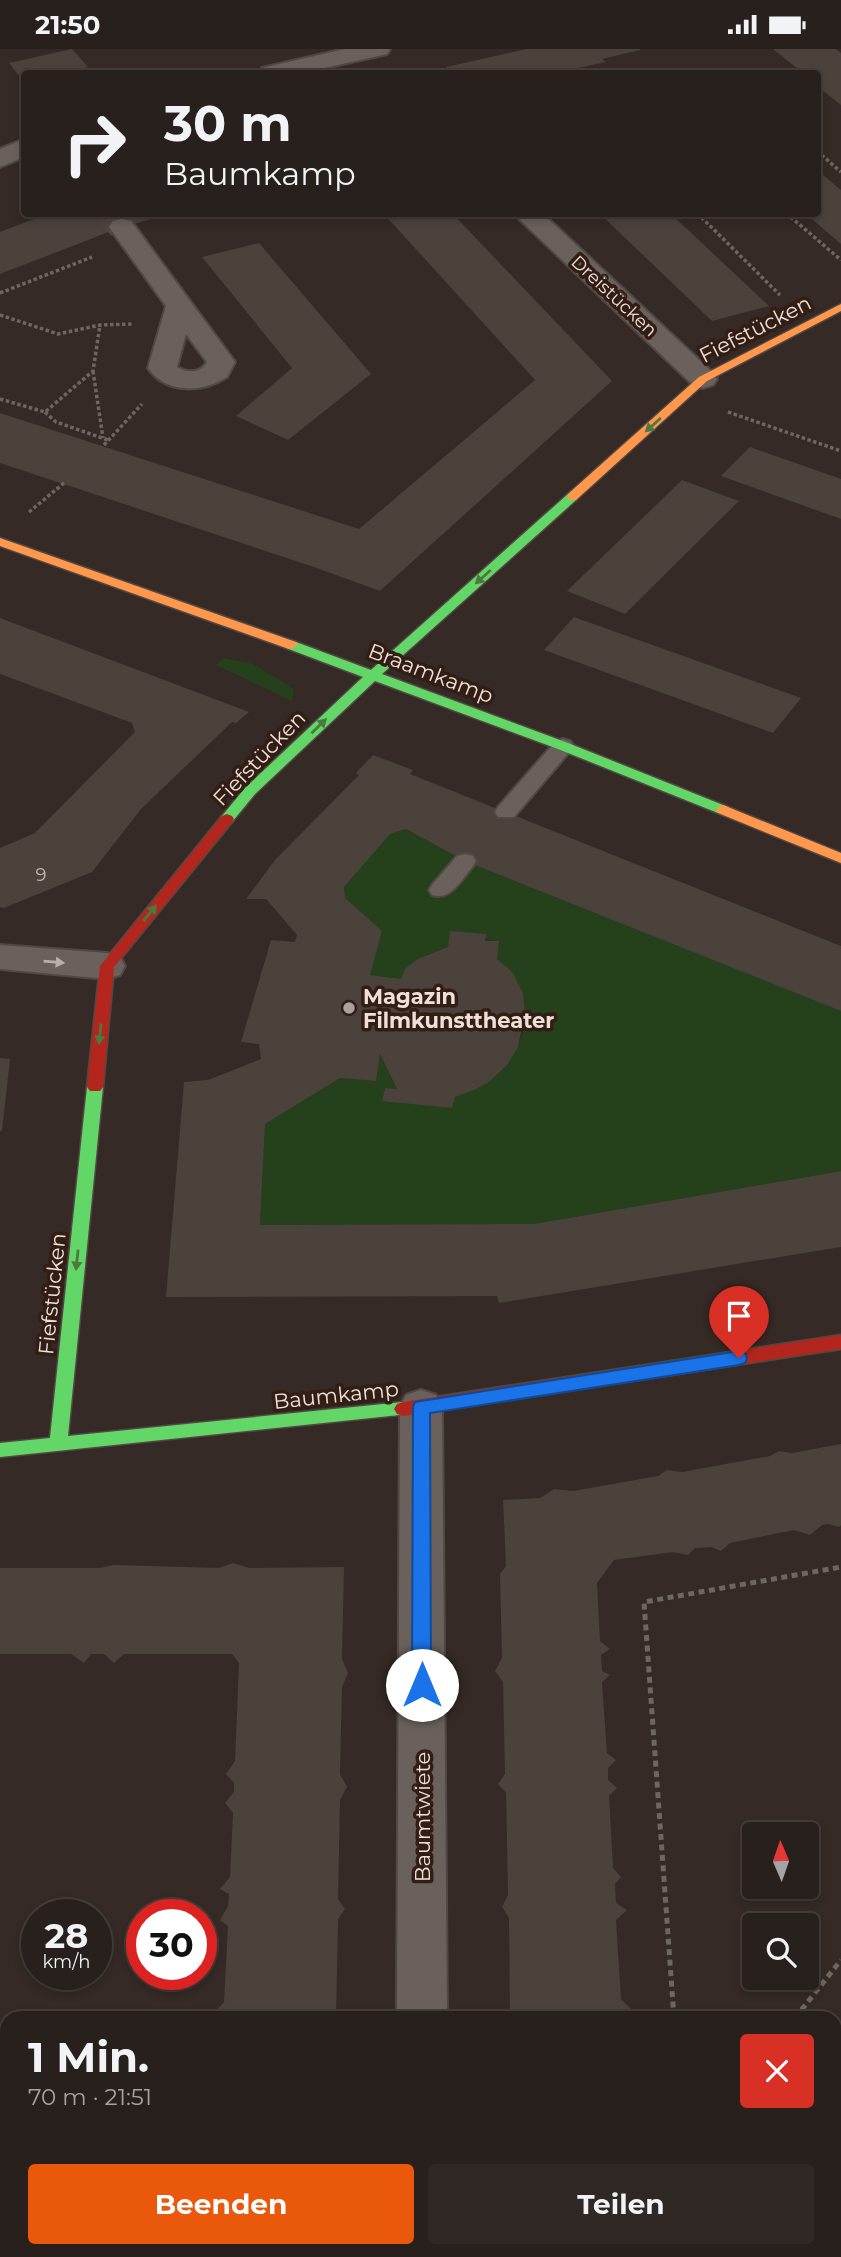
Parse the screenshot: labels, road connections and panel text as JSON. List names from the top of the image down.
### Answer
{
  "streets": {
    "street": [
      "Dreistücken",
      "Fiefstücken",
      "Braamkamp",
      "Baumkamp",
      "Baumtwiete"
    ]
  },
  "crossings": [
    ["Dreistücken", "Fiefstücken"],
    ["Fiefstücken", "Braamkamp"],
    ["Fiefstücken", "Baumkamp"],
    ["Baumkamp", "Baumtwiete"]
  ],
  "places": ["Magazin Filmkunsttheater"],
  "house_numbers": ["9"],
  "north": "top",
  "page": {
    "status": "21:50",
    "turn": ["30 m", "Baumkamp"],
    "speed": "28 km/h",
    "limit": "30",
    "heading": ["1 Min.", "70 m · 21:51"],
    "buttons": ["Beenden", "Teilen"]
  }
}
